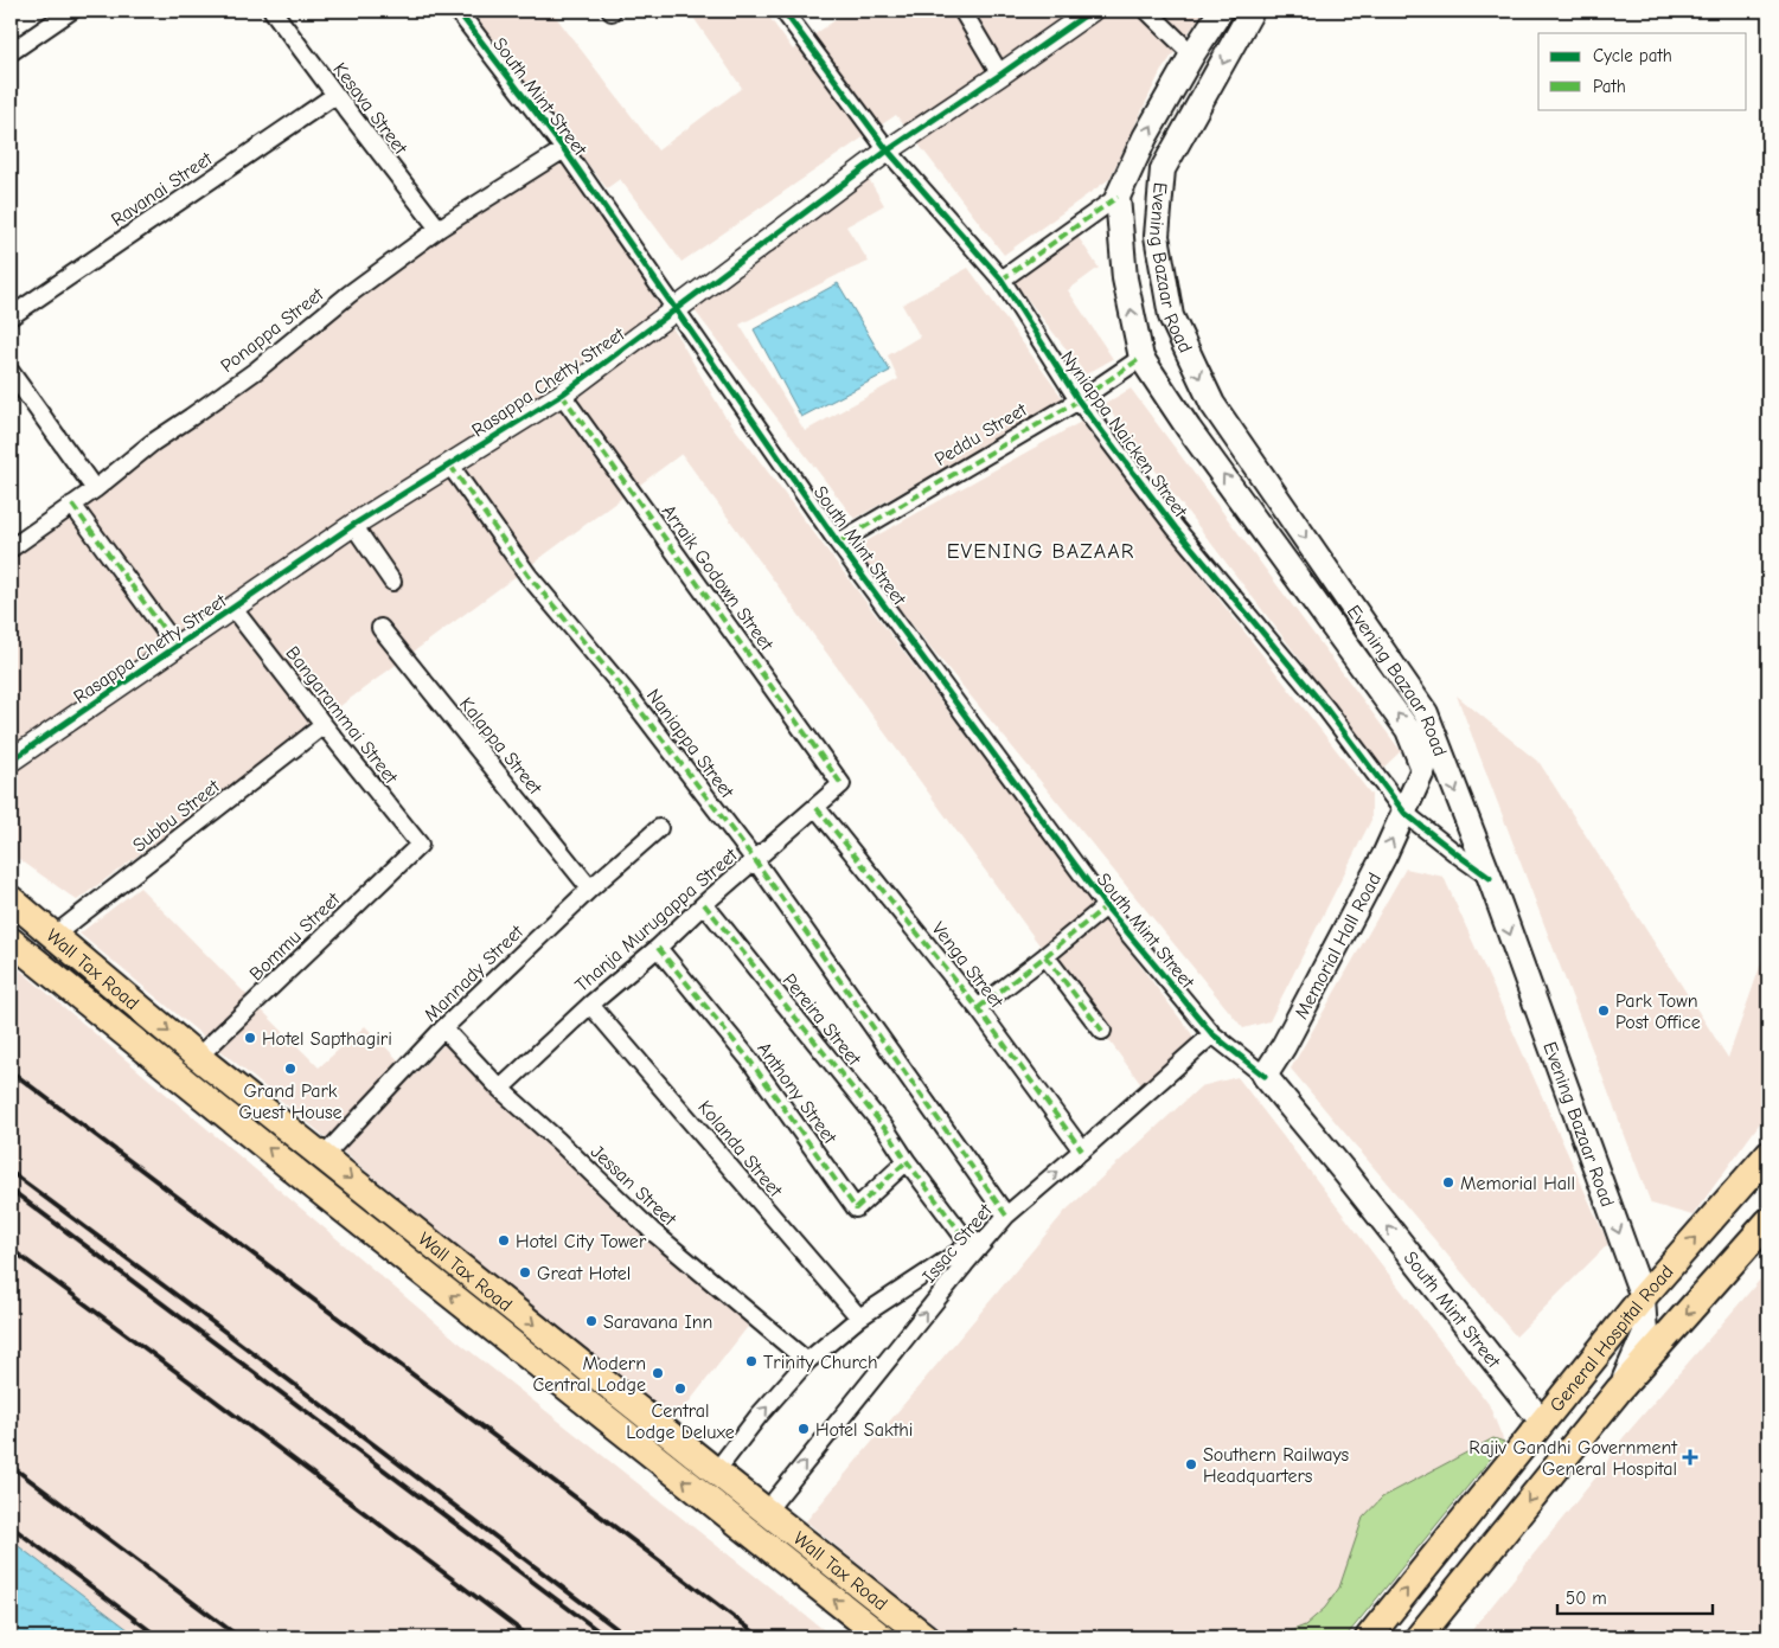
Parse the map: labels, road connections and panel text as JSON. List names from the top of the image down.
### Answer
{
  "streets": {
    "main road": [
      "South Mint Street",
      "Evening Bazaar Road",
      "Memorial Hall Road",
      "Wall Tax Road",
      "General Hospital Road"
    ],
    "street": [
      "Kesava Street",
      "Ravanai Street",
      "Ponappa Street",
      "Rasappa Chetty Street",
      "Peddu Street",
      "Nyniappa Naicken Street",
      "Arraik Godown Street",
      "Bangarammai Street",
      "Naniappa Street",
      "Kalappa Street",
      "Subbu Street",
      "Thanja Murugappa Street",
      "Bommu Street",
      "Venga Street",
      "Mannady Street",
      "Pereira Street",
      "Anthony Street",
      "Kolanda Street",
      "Jessan Street",
      "Issac Street"
    ]
  },
  "crossings": [
    ["South Mint Street", "Ponappa Street"],
    ["South Mint Street", "Rasappa Chetty Street"],
    ["South Mint Street", "Peddu Street"],
    ["South Mint Street", "Memorial Hall Road"],
    ["South Mint Street", "Issac Street"],
    ["South Mint Street", "General Hospital Road"],
    ["Kesava Street", "Ravanai Street"],
    ["Kesava Street", "Ponappa Street"],
    ["Evening Bazaar Road", "Peddu Street"],
    ["Evening Bazaar Road", "Memorial Hall Road"],
    ["Evening Bazaar Road", "General Hospital Road"],
    ["Rasappa Chetty Street", "Nyniappa Naicken Street"],
    ["Rasappa Chetty Street", "Arraik Godown Street"],
    ["Rasappa Chetty Street", "Bangarammai Street"],
    ["Rasappa Chetty Street", "Naniappa Street"],
    ["Peddu Street", "Nyniappa Naicken Street"],
    ["Nyniappa Naicken Street", "Memorial Hall Road"],
    ["Arraik Godown Street", "Thanja Murugappa Street"],
    ["Bangarammai Street", "Subbu Street"],
    ["Bangarammai Street", "Bommu Street"],
    ["Naniappa Street", "Thanja Murugappa Street"],
    ["Naniappa Street", "Issac Street"],
    ["Kalappa Street", "Mannady Street"],
    ["Subbu Street", "Wall Tax Road"],
    ["Thanja Murugappa Street", "Venga Street"],
    ["Thanja Murugappa Street", "Pereira Street"],
    ["Thanja Murugappa Street", "Anthony Street"],
    ["Thanja Murugappa Street", "Kolanda Street"],
    ["Thanja Murugappa Street", "Jessan Street"],
    ["Bommu Street", "Wall Tax Road"],
    ["Venga Street", "Issac Street"],
    ["Wall Tax Road", "Mannady Street"],
    ["Wall Tax Road", "Issac Street"],
    ["Mannady Street", "Jessan Street"],
    ["Pereira Street", "Anthony Street"]
  ],
  "one_way": ["Memorial Hall Road"],
  "districts": ["EVENING BAZAAR"],
  "places": {
    "other": [
      "Park Town Post Office",
      "Hotel Sapthagiri",
      "Grand Park Guest House",
      "Memorial Hall",
      "Hotel City Tower",
      "Great Hotel",
      "Saravana Inn",
      "Trinity Church",
      "Modern Central Lodge",
      "Central Lodge Deluxe",
      "Hotel Sakthi",
      "Southern Railways Headquarters"
    ],
    "health": ["Rajiv Gandhi Government General Hospital"]
  },
  "legend": ["Cycle path", "Path"],
  "scale_bar": "50 m"
}
